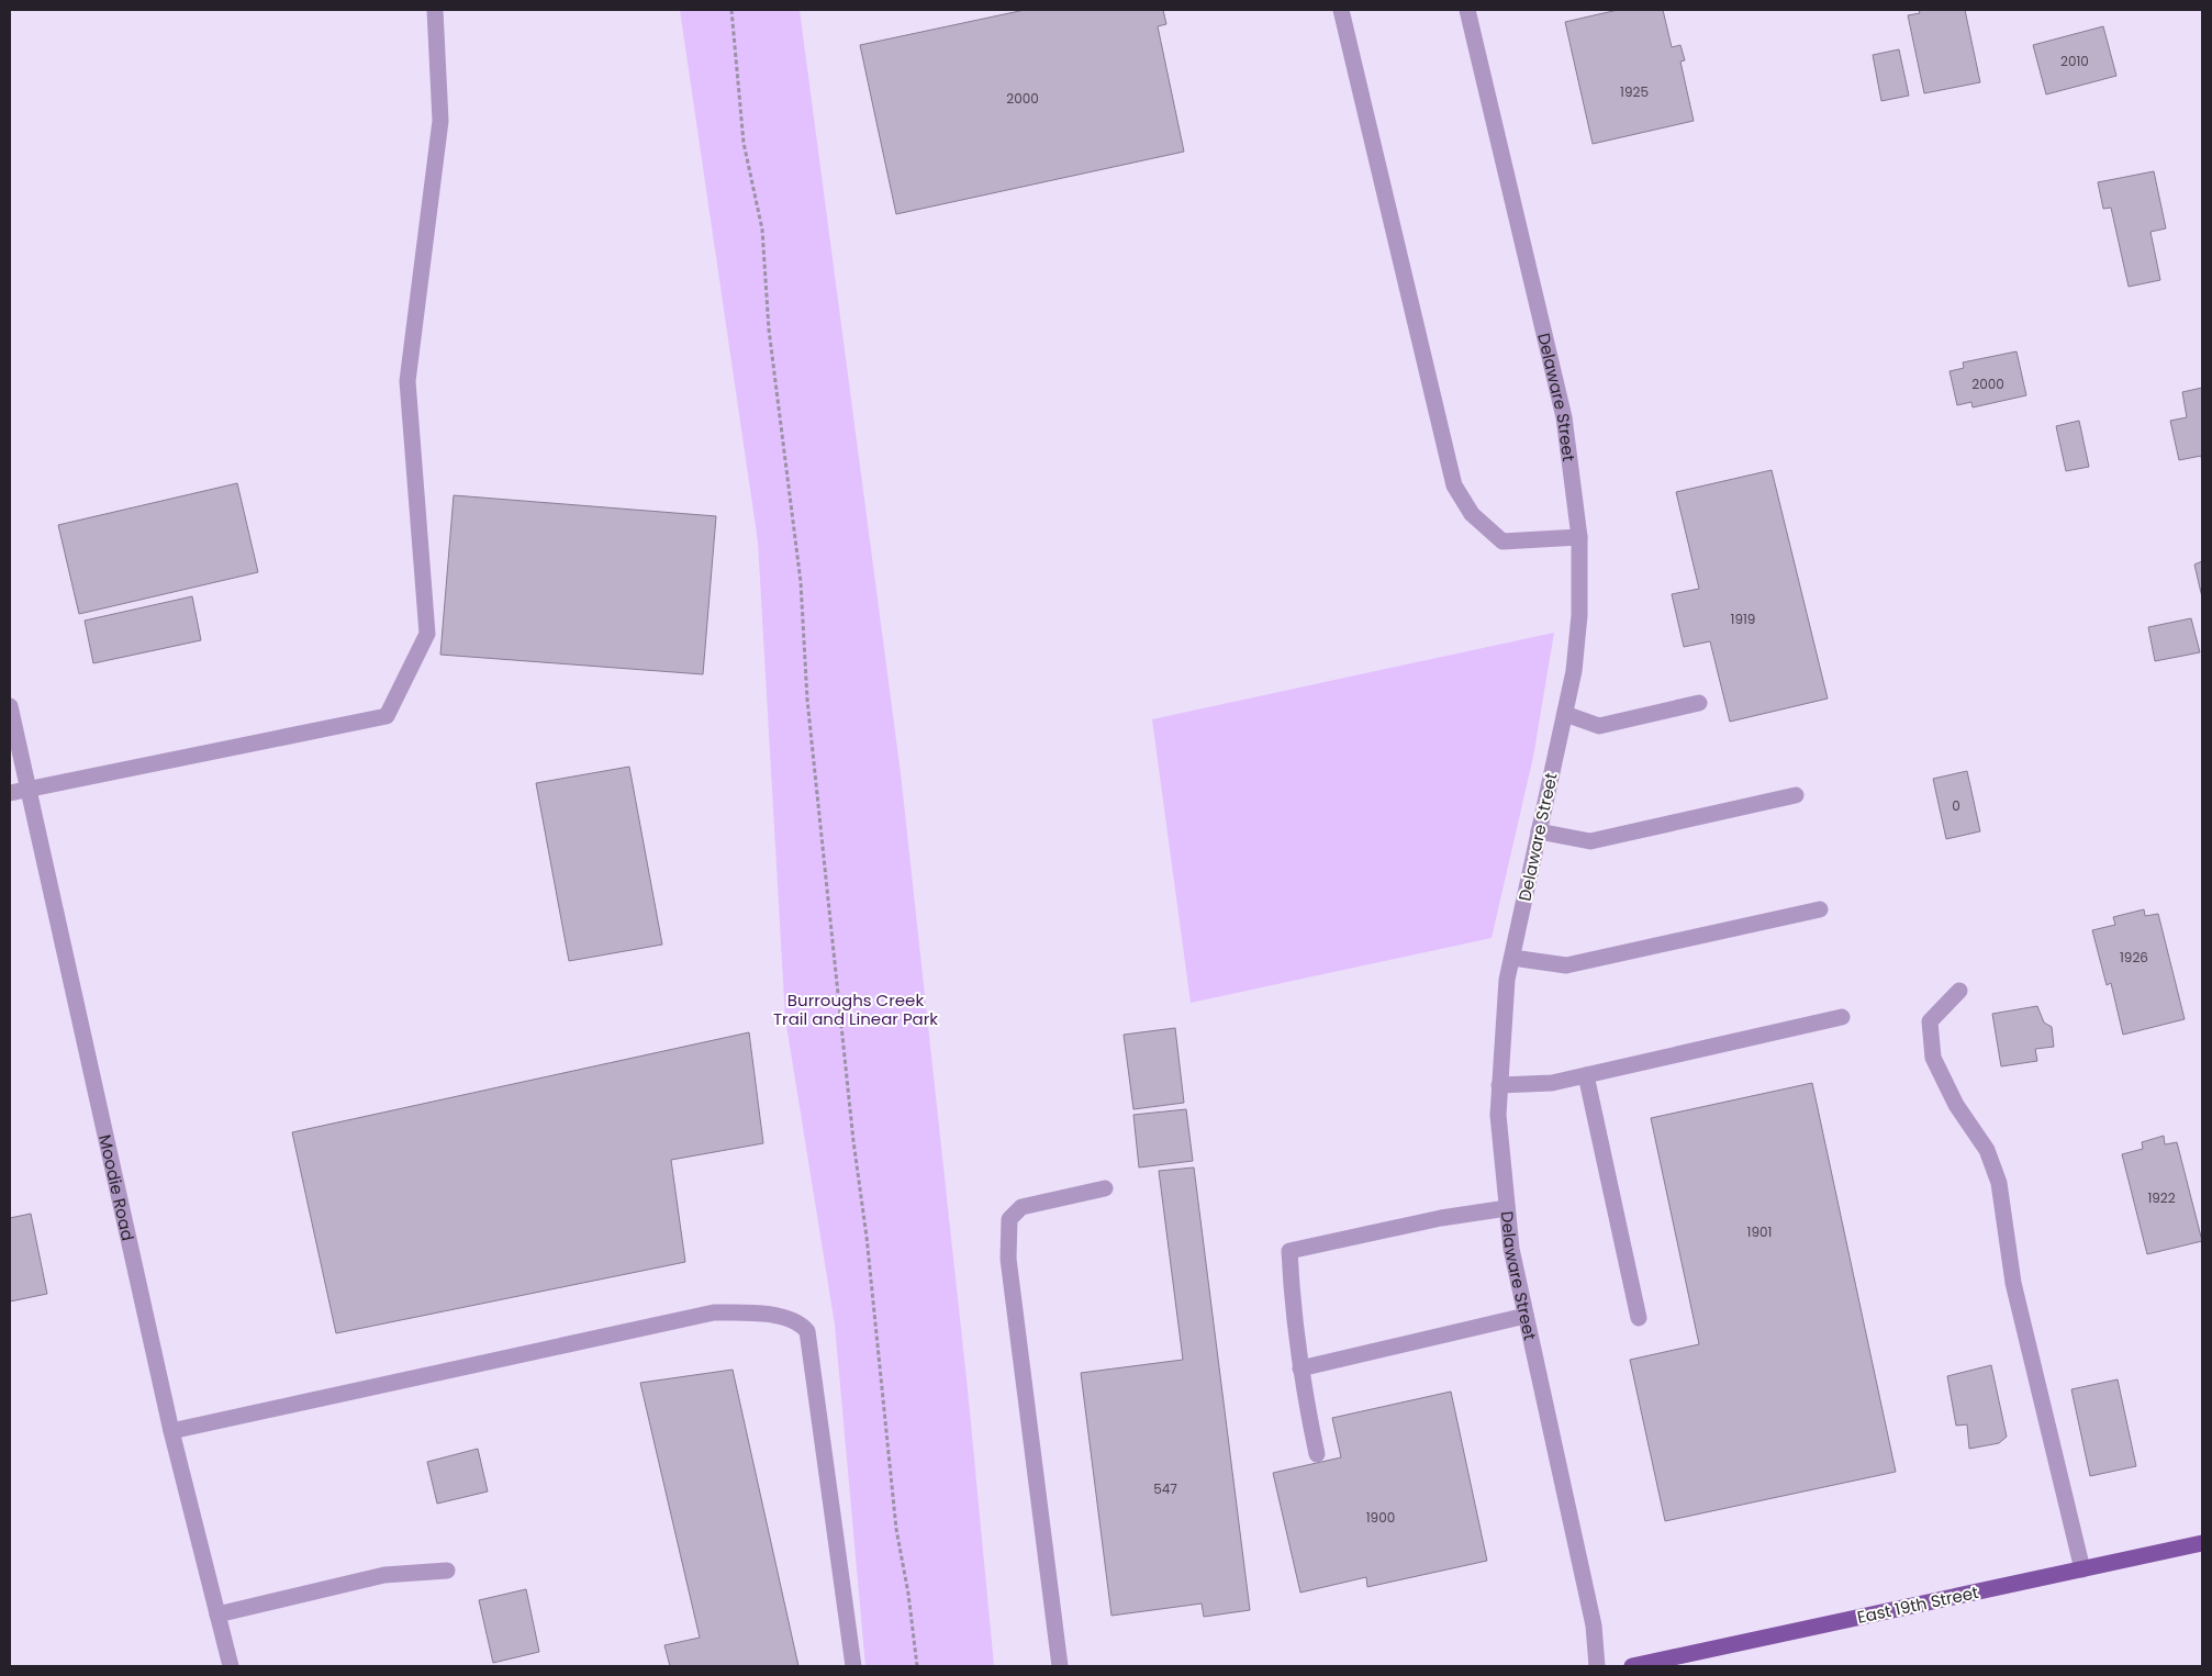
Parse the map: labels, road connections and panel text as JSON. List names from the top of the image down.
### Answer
{
  "streets": {
    "main road": ["East 19th Street"],
    "street": ["Delaware Street", "Moodie Road"]
  },
  "parks": ["Burroughs Creek Trail and Linear Park"],
  "house_numbers": [
    "2010",
    "1925",
    "2000",
    "2000",
    "1919",
    "0",
    "1926",
    "1922",
    "1901",
    "547",
    "1900"
  ]
}
